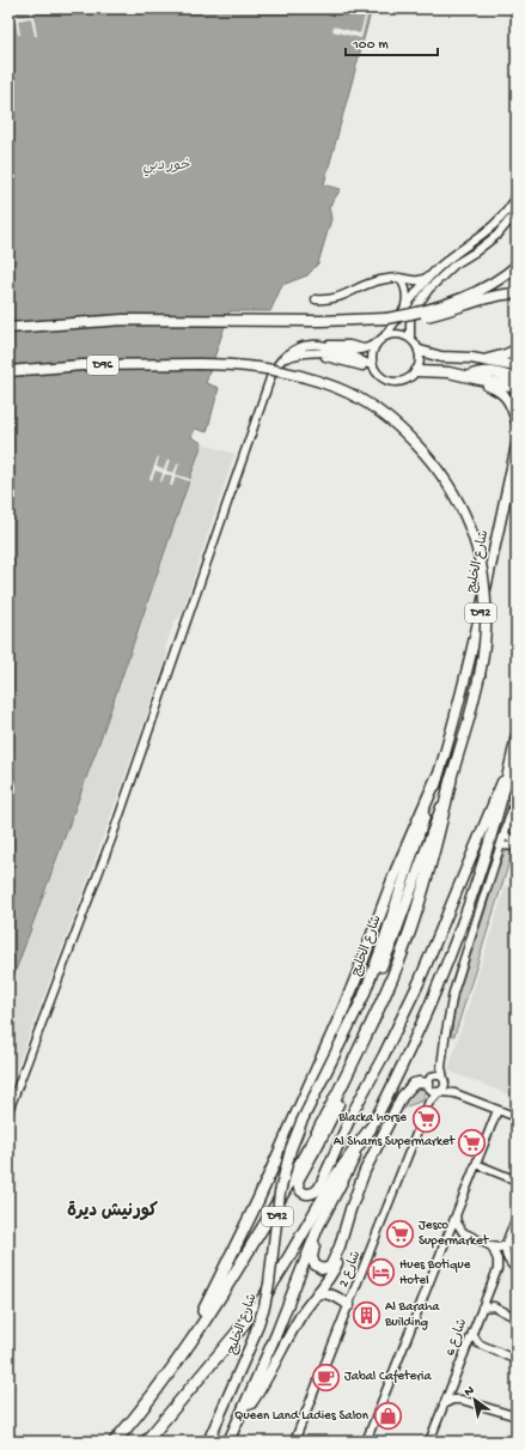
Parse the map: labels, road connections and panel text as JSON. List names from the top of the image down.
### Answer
{
  "streets": {
    "main road": ["D96", "شارع الخليج", "D92"],
    "street": ["شارع 2", "شارع 6"]
  },
  "districts": ["كورنيش ديرة"],
  "water": ["خور دبي"],
  "places": {
    "supermarket": ["Blacka horse", "Al Shams Supermarket", "Jesco Supermarket"],
    "hotel": ["Hues Botique Hotel"],
    "building": ["Al Baraha Building"],
    "cafe": ["Jabal Cafeteria"],
    "shop": ["Queen Land Ladies Salon"]
  },
  "scale_bar": "100 m",
  "north": "top left"
}
